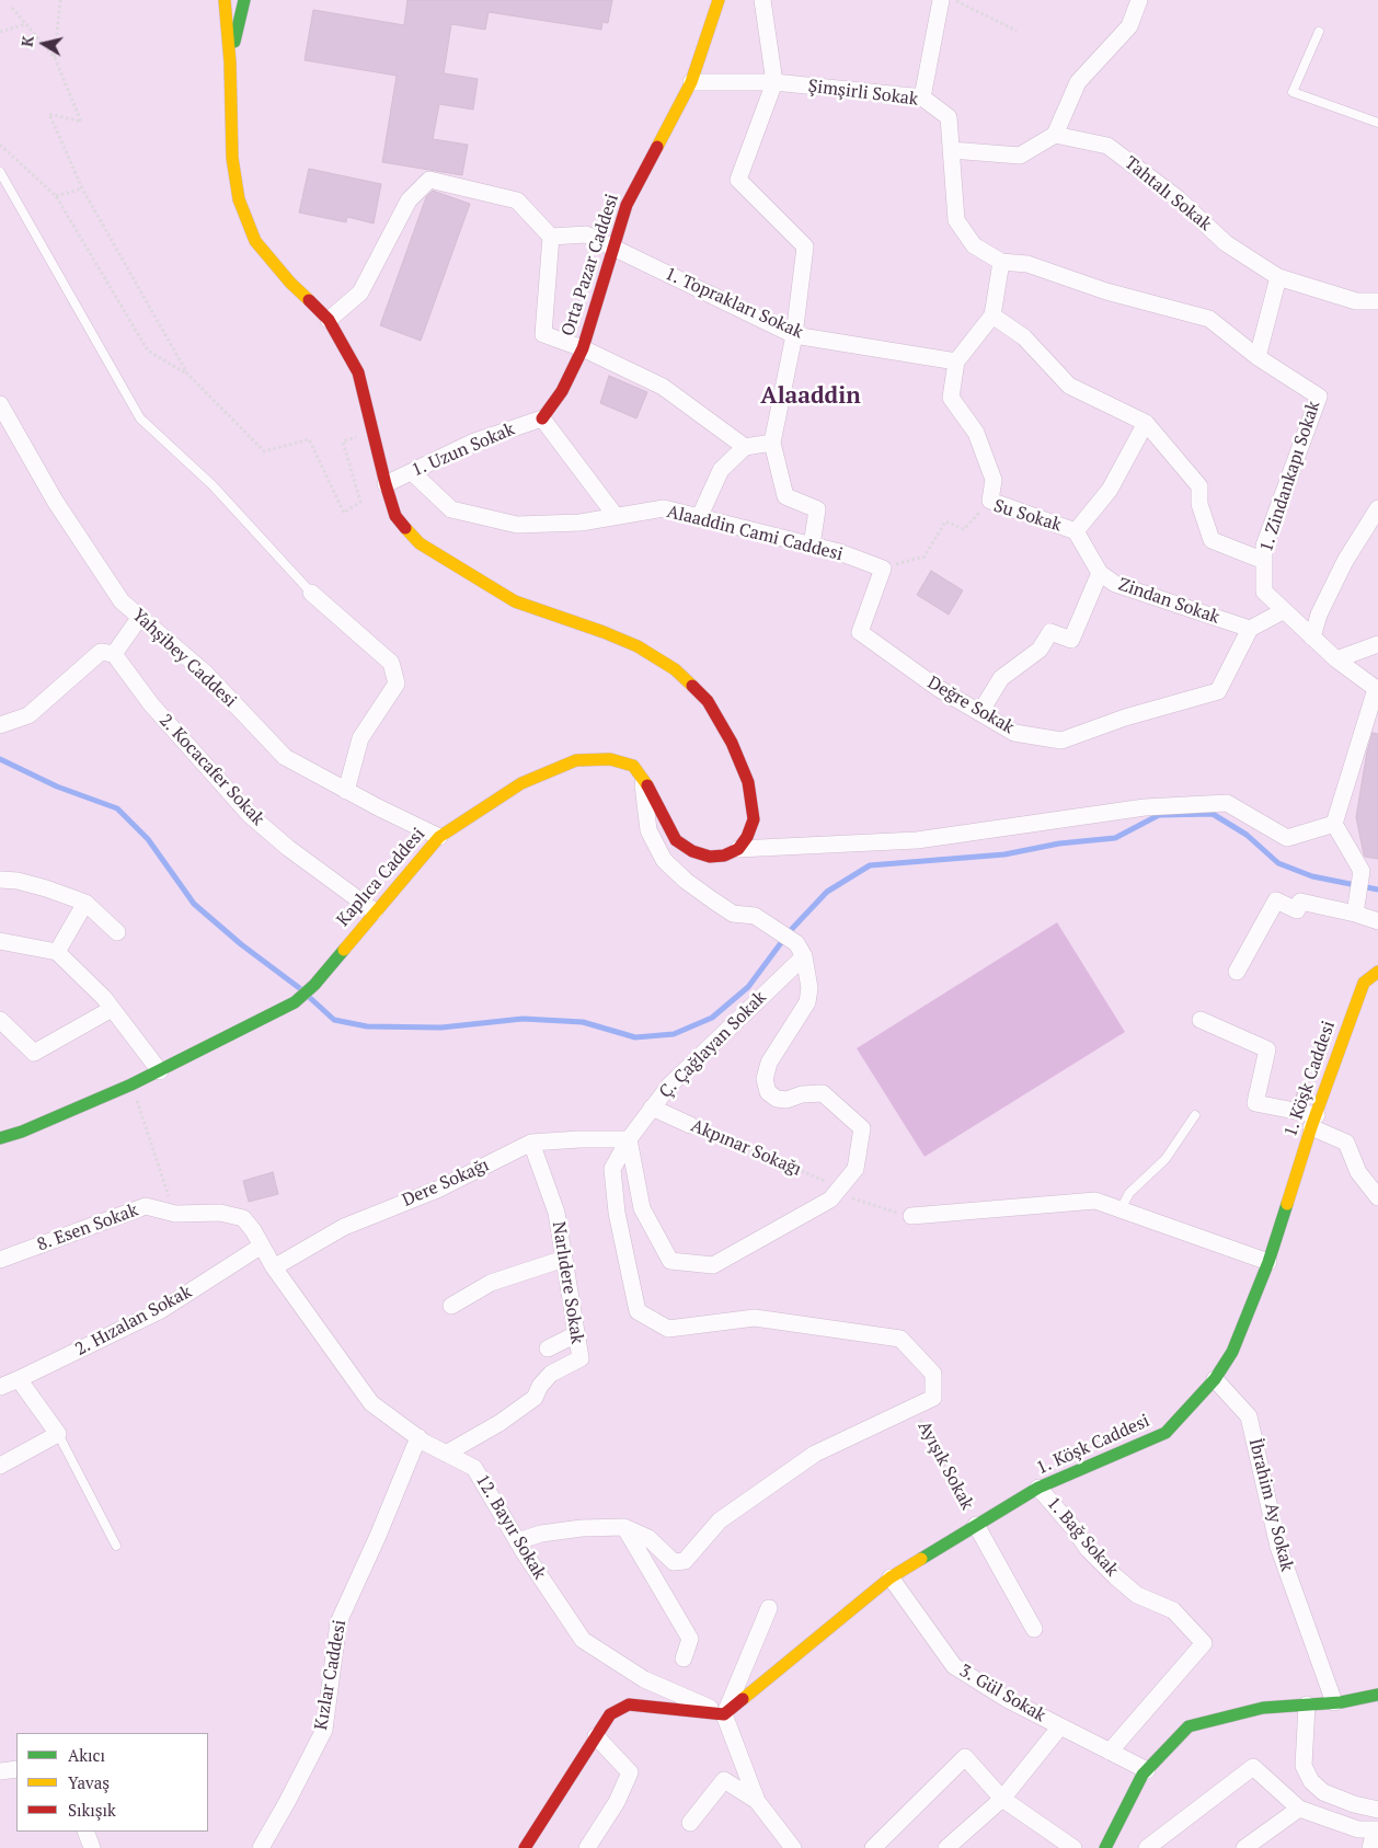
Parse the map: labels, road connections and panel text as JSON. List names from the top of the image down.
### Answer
{
  "streets": {
    "main road": ["Orta Pazar Caddesi", "Kaplıca Caddesi", "1. Köşk Caddesi"],
    "street": [
      "Şimşirli Sokak",
      "Tahtalı Sokak",
      "1. Toprakları Sokak",
      "1. Uzun Sokak",
      "1. Zindankapı Sokak",
      "Su Sokak",
      "Alaaddin Cami Caddesi",
      "Zindan Sokak",
      "Yahşibey Caddesi",
      "Değre Sokak",
      "2. Kocacafer Sokak",
      "Ç. Çağlayan Sokak",
      "Akpınar Sokağı",
      "Dere Sokağı",
      "8. Esen Sokak",
      "Narlıdere Sokak",
      "2. Hızalan Sokak",
      "İbrahim Ay Sokak",
      "12. Bayır Sokak",
      "1. Bağ Sokak",
      "Kızlar Caddesi",
      "3. Gül Sokak"
    ],
    "path": ["Ayışık Sokak"]
  },
  "crossings": [
    ["Şimşirli Sokak", "Orta Pazar Caddesi"],
    ["Şimşirli Sokak", "1. Zindankapı Sokak"],
    ["Orta Pazar Caddesi", "1. Toprakları Sokak"],
    ["Orta Pazar Caddesi", "1. Uzun Sokak"],
    ["1. Uzun Sokak", "Alaaddin Cami Caddesi"],
    ["Su Sokak", "Alaaddin Cami Caddesi"],
    ["Su Sokak", "Zindan Sokak"],
    ["Su Sokak", "Değre Sokak"],
    ["Alaaddin Cami Caddesi", "Değre Sokak"],
    ["Zindan Sokak", "Değre Sokak"],
    ["Yahşibey Caddesi", "Kaplıca Caddesi"],
    ["2. Kocacafer Sokak", "Kaplıca Caddesi"],
    ["Ç. Çağlayan Sokak", "Akpınar Sokağı"],
    ["Ç. Çağlayan Sokak", "Dere Sokağı"],
    ["Ç. Çağlayan Sokak", "Ayışık Sokak"],
    ["1. Köşk Caddesi", "Ayışık Sokak"],
    ["1. Köşk Caddesi", "İbrahim Ay Sokak"],
    ["1. Köşk Caddesi", "12. Bayır Sokak"],
    ["1. Köşk Caddesi", "1. Bağ Sokak"],
    ["1. Köşk Caddesi", "3. Gül Sokak"],
    ["Dere Sokağı", "Narlıdere Sokak"],
    ["Dere Sokağı", "12. Bayır Sokak"],
    ["8. Esen Sokak", "2. Hızalan Sokak"],
    ["8. Esen Sokak", "12. Bayır Sokak"],
    ["Narlıdere Sokak", "12. Bayır Sokak"],
    ["2. Hızalan Sokak", "12. Bayır Sokak"],
    ["12. Bayır Sokak", "Kızlar Caddesi"],
    ["1. Bağ Sokak", "3. Gül Sokak"]
  ],
  "districts": ["Alaaddin"],
  "legend": ["Akıcı", "Yavaş", "Sıkışık"],
  "north": "left"
}
